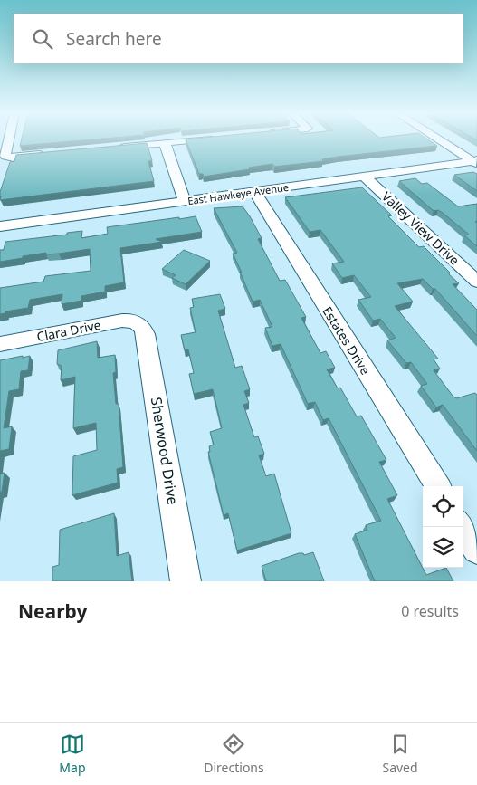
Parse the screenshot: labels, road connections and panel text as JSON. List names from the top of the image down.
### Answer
{
  "streets": {
    "street": [
      "East Hawkeye Avenue",
      "Valley View Drive",
      "Clara Drive",
      "Estates Drive",
      "Sherwood Drive"
    ]
  },
  "crossings": [
    ["East Hawkeye Avenue", "Valley View Drive"],
    ["East Hawkeye Avenue", "Estates Drive"],
    ["Clara Drive", "Sherwood Drive"]
  ],
  "page": {
    "search": "Search here",
    "heading": ["Nearby", "0 results"],
    "nav": ["Map", "Directions", "Saved"]
  }
}
